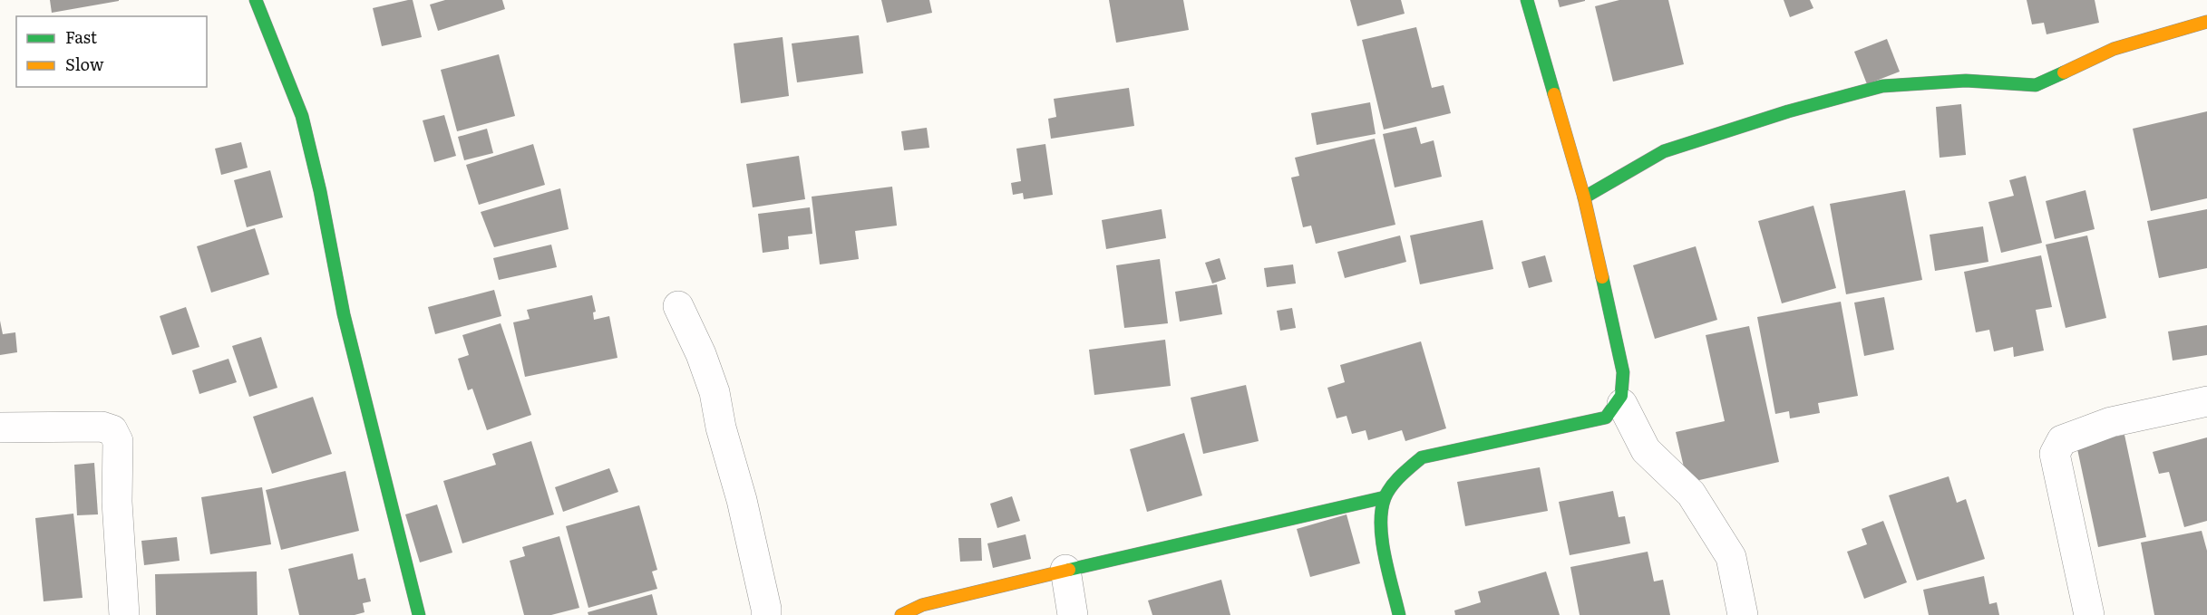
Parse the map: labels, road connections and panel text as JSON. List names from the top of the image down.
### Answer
{
  "legend": ["Fast", "Slow"]
}
